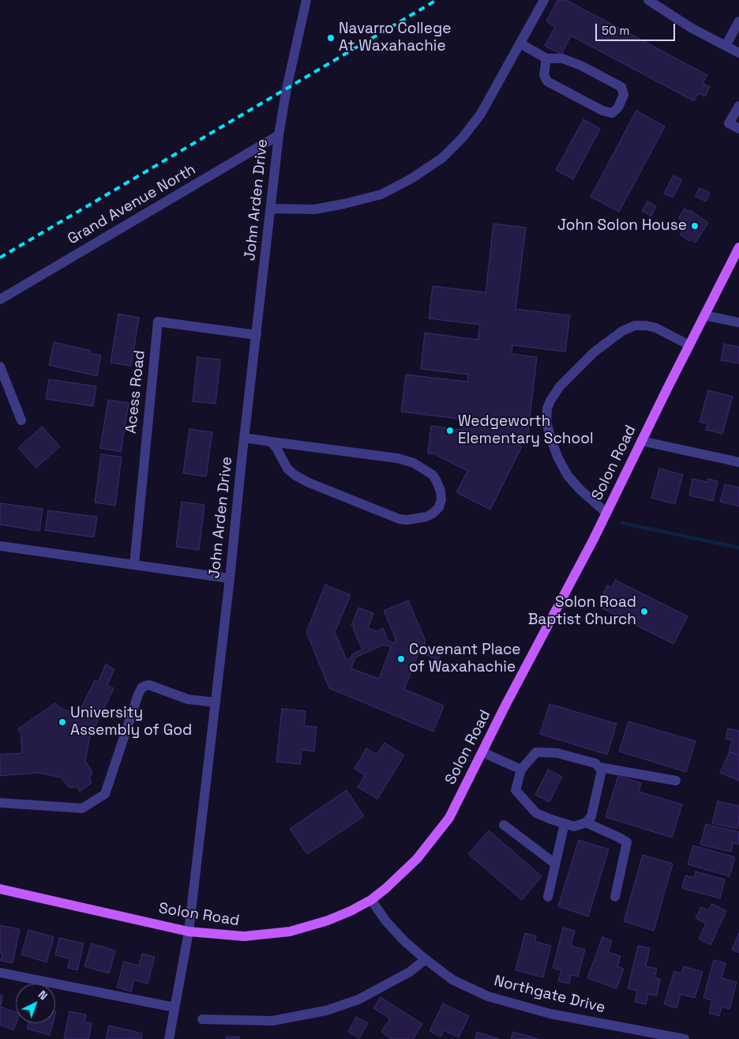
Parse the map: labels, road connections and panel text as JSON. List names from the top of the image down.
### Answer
{
  "streets": {
    "main road": ["Solon Road"],
    "street": [
      "John Arden Drive",
      "Grand Avenue North",
      "Acess Road",
      "Northgate Drive"
    ]
  },
  "crossings": [
    ["John Arden Drive", "Grand Avenue North"],
    ["John Arden Drive", "Acess Road"],
    ["John Arden Drive", "Solon Road"],
    ["Solon Road", "Northgate Drive"]
  ],
  "places": [
    "Navarro College At Waxahachie",
    "John Solon House",
    "Wedgeworth Elementary School",
    "Solon Road Baptist Church",
    "Covenant Place of Waxahachie",
    "University Assembly of God"
  ],
  "scale_bar": "50 m",
  "north": "top right"
}
